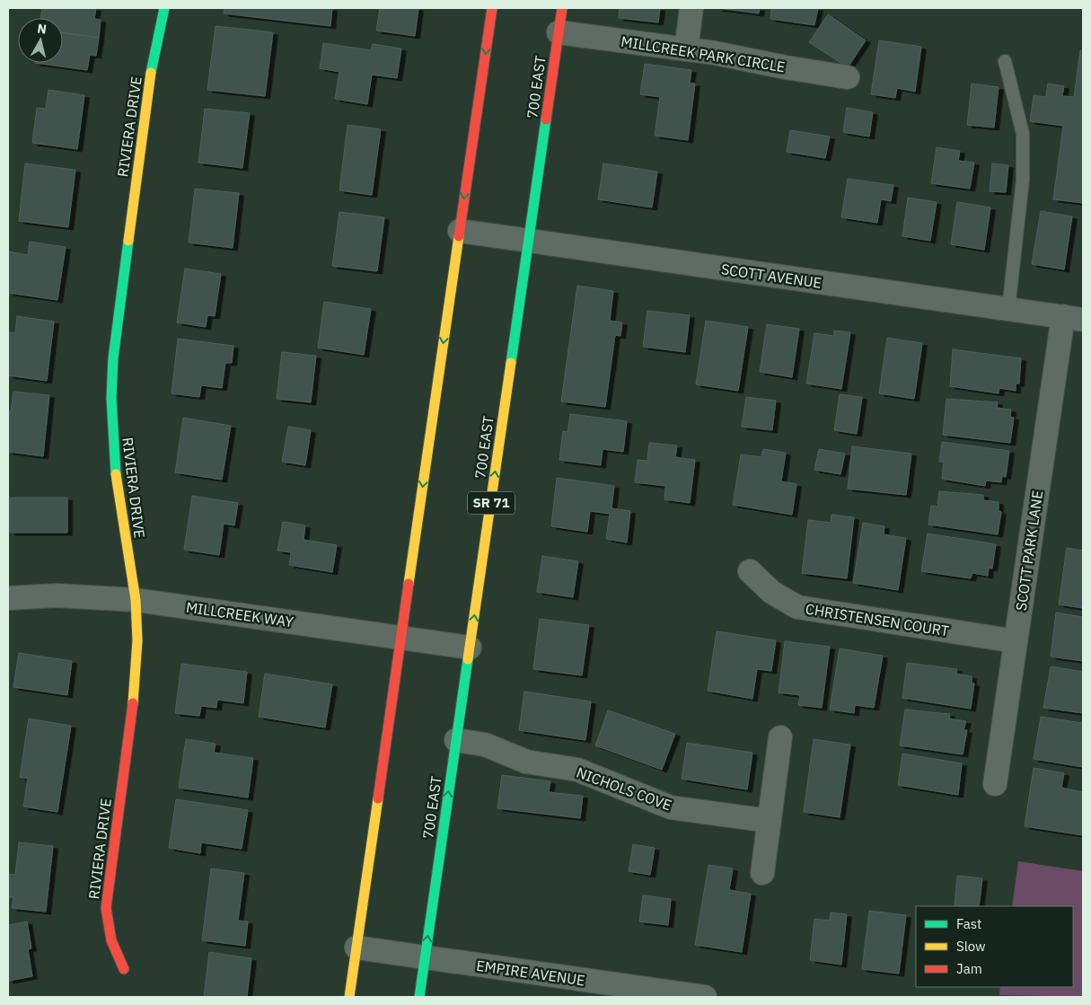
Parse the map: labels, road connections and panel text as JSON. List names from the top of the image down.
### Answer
{
  "streets": {
    "main road": ["700 EAST", "RIVIERA DRIVE", "SR 71"],
    "street": [
      "MILLCREEK PARK CIRCLE",
      "SCOTT AVENUE",
      "SCOTT PARK LANE",
      "MILLCREEK WAY",
      "CHRISTENSEN COURT",
      "NICHOLS COVE",
      "EMPIRE AVENUE"
    ]
  },
  "crossings": [
    ["MILLCREEK PARK CIRCLE", "700 EAST"],
    ["700 EAST", "SCOTT AVENUE"],
    ["700 EAST", "MILLCREEK WAY"],
    ["700 EAST", "NICHOLS COVE"],
    ["700 EAST", "EMPIRE AVENUE"],
    ["RIVIERA DRIVE", "MILLCREEK WAY"],
    ["SCOTT AVENUE", "SCOTT PARK LANE"],
    ["SCOTT PARK LANE", "CHRISTENSEN COURT"]
  ],
  "legend": ["Fast", "Slow", "Jam"],
  "north": "top"
}
